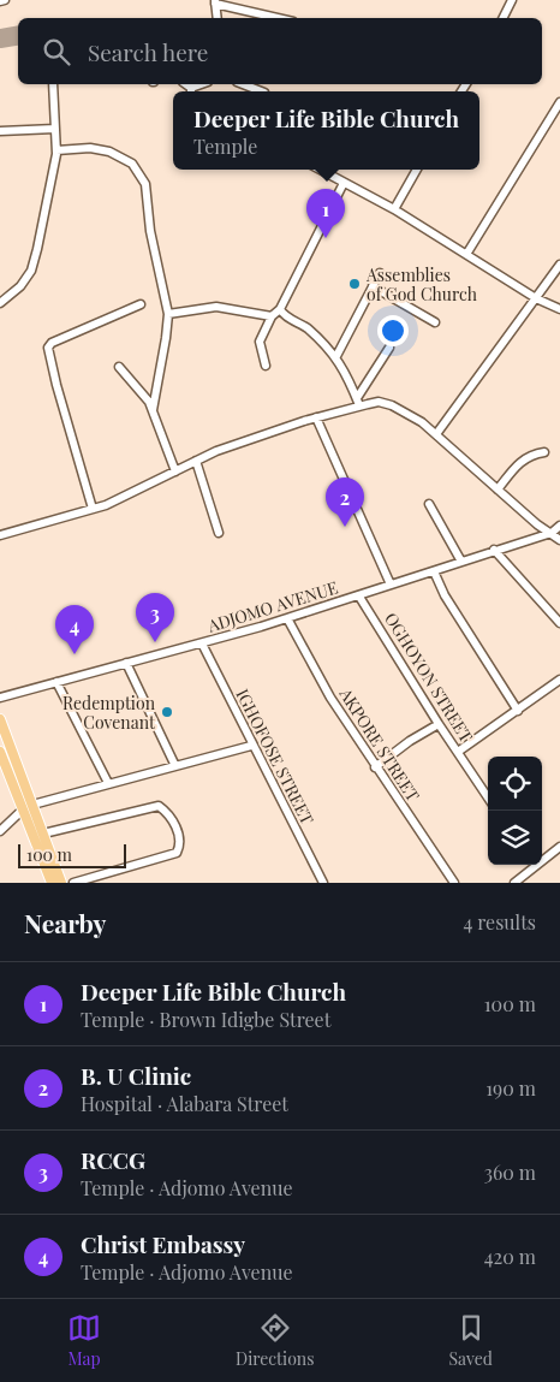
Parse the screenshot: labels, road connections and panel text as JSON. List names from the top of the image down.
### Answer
{
  "streets": {
    "street": [
      "ADJOMO AVENUE",
      "OGHOYON STREET",
      "AKPORE STREET",
      "IGHOFOSE STREET"
    ]
  },
  "crossings": [
    ["ADJOMO AVENUE", "OGHOYON STREET"],
    ["ADJOMO AVENUE", "AKPORE STREET"],
    ["ADJOMO AVENUE", "IGHOFOSE STREET"]
  ],
  "places": ["Assemblies of God Church", "Redemption Covenant"],
  "scale_bar": "100 m",
  "page": {
    "search": "Search here",
    "popup": ["Deeper Life Bible Church", "Temple"],
    "pins": [
      "1",
      "2",
      "3",
      "4"
    ],
    "scale": "100 m",
    "heading": ["Nearby", "4 results"],
    "list": [
      {
        "mark": "1",
        "name": "Deeper Life Bible Church",
        "note": "Temple · Brown Idigbe Street",
        "value": "100 m"
      },
      {
        "mark": "2",
        "name": "B. U Clinic",
        "note": "Hospital · Alabara Street",
        "value": "190 m"
      },
      {
        "mark": "3",
        "name": "RCCG",
        "note": "Temple · Adjomo Avenue",
        "value": "360 m"
      },
      {
        "mark": "4",
        "name": "Christ Embassy",
        "note": "Temple · Adjomo Avenue",
        "value": "420 m"
      }
    ],
    "nav": ["Map", "Directions", "Saved"]
  }
}
